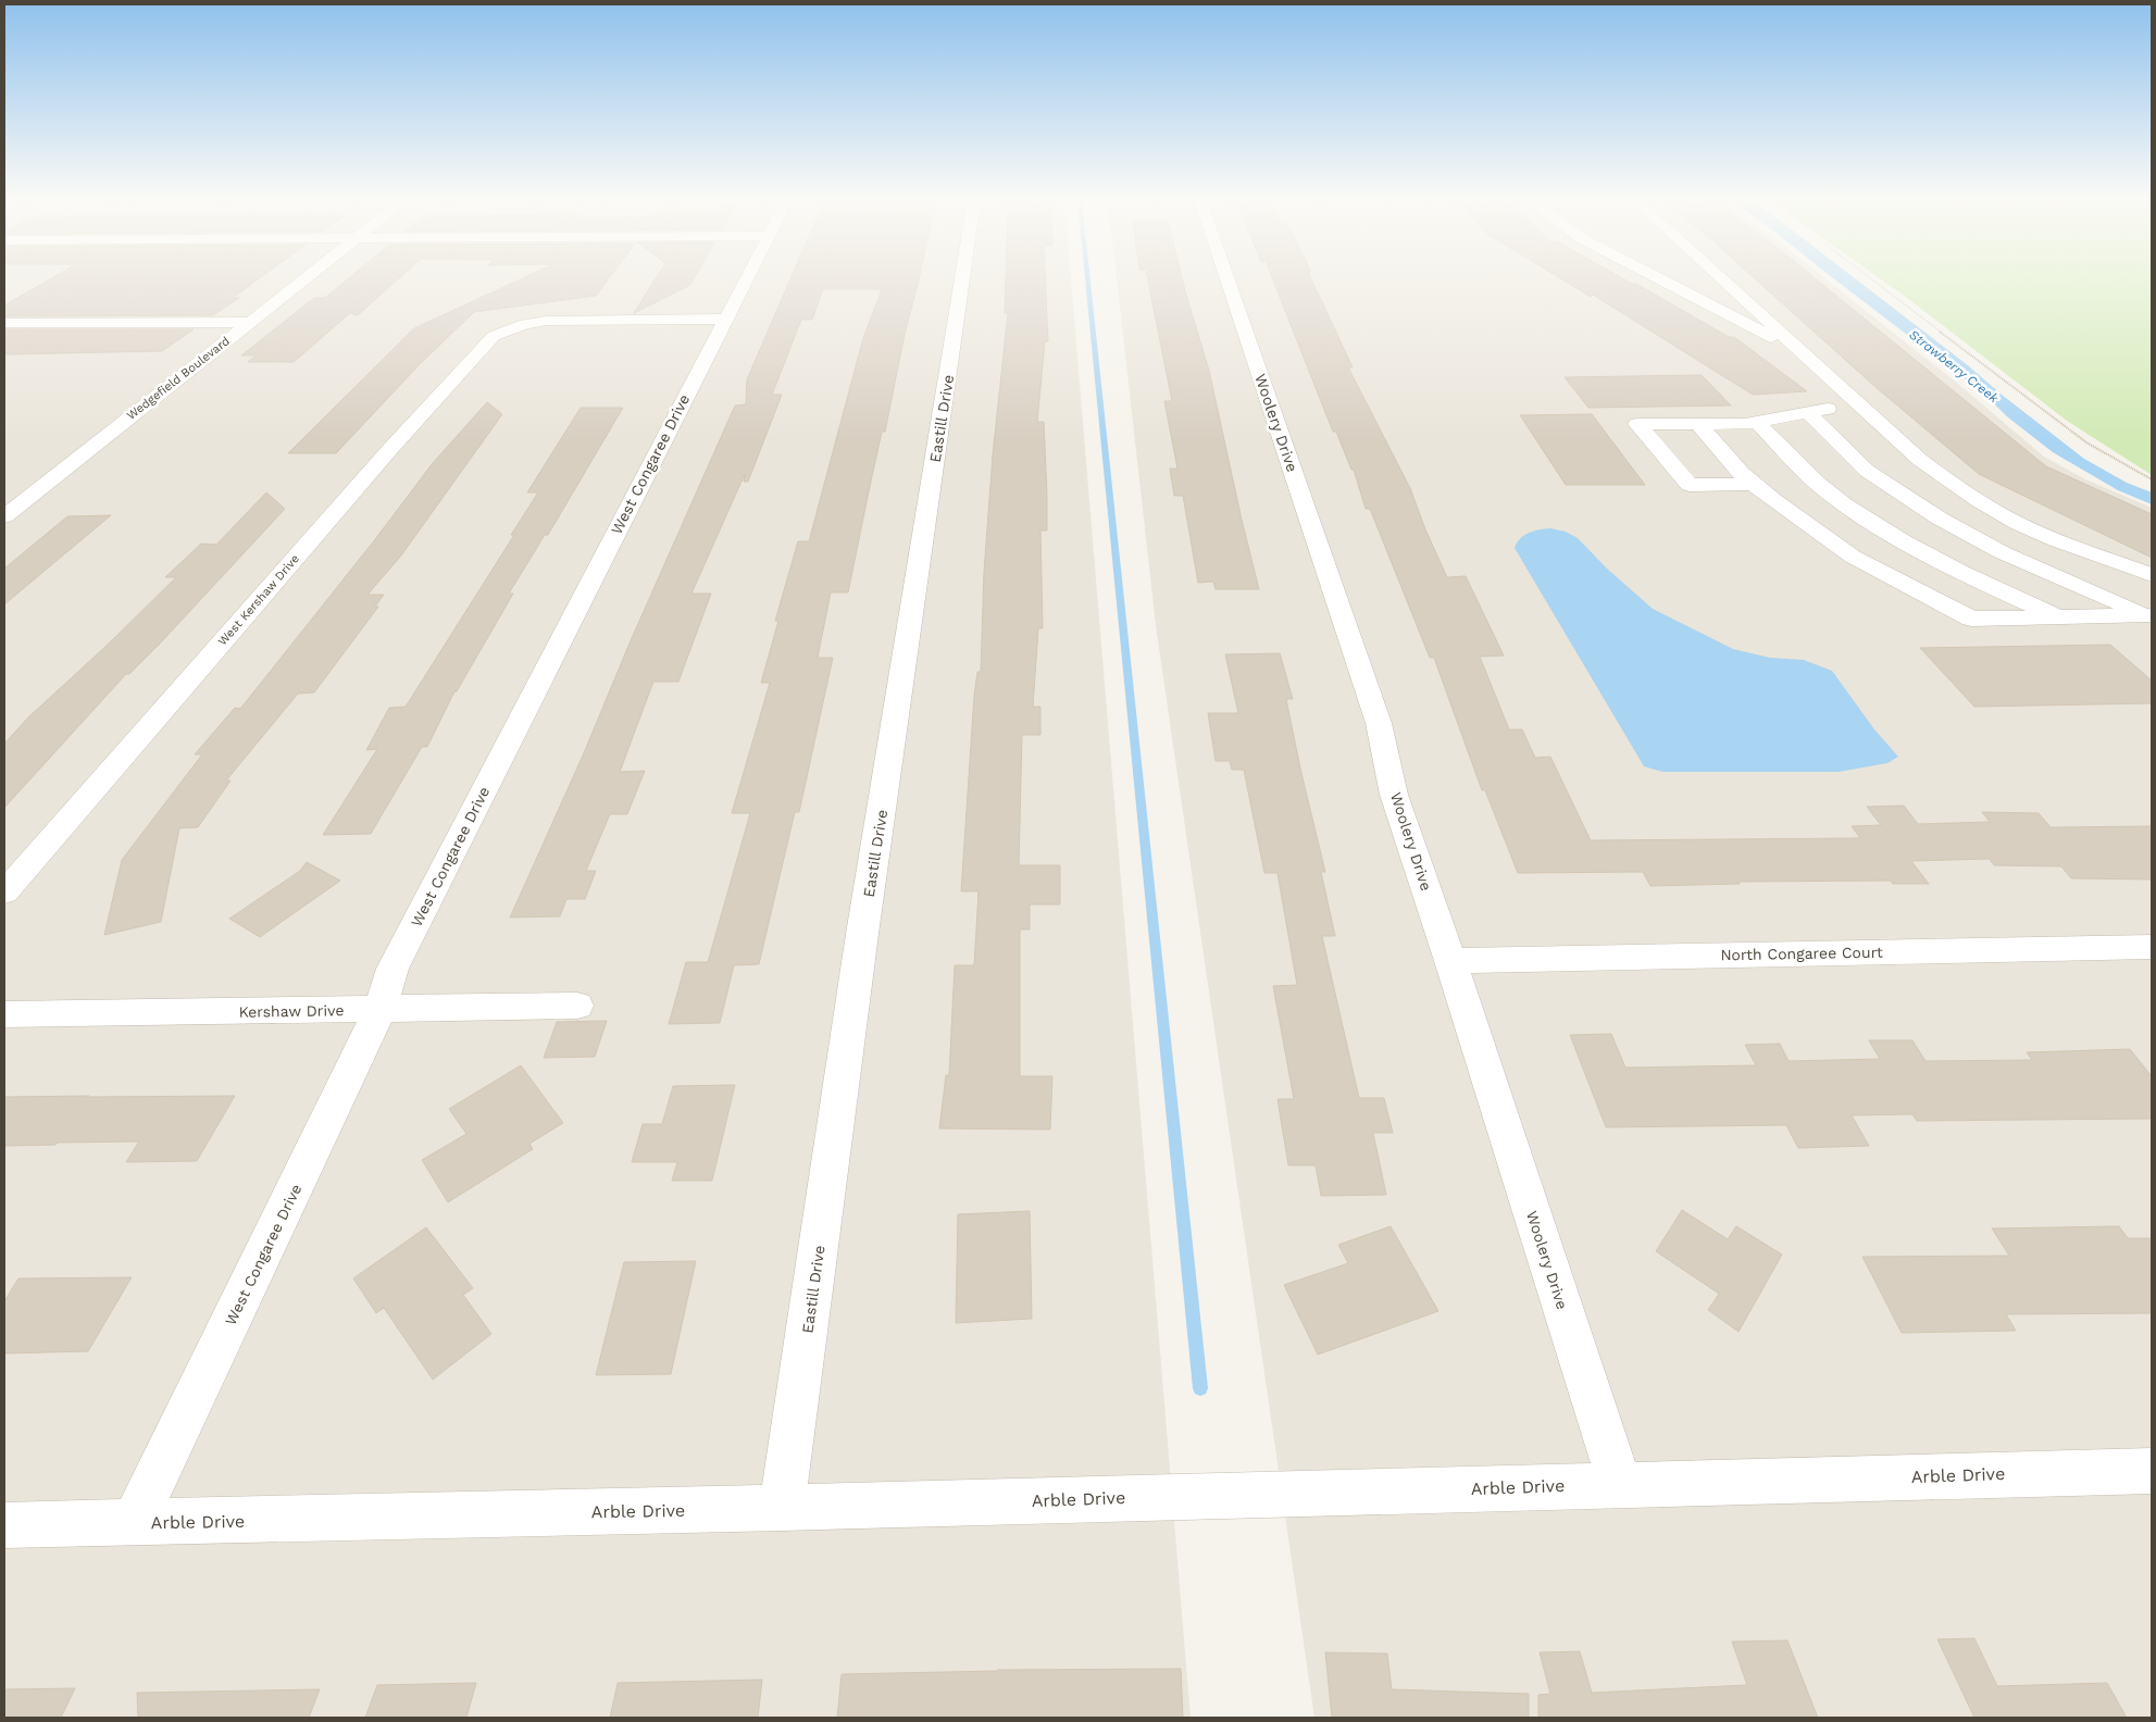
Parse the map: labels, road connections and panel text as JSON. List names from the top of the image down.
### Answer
{
  "streets": {
    "street": [
      "Wedgefield Boulevard",
      "Eastill Drive",
      "Woolery Drive",
      "West Congaree Drive",
      "West Kershaw Drive",
      "North Congaree Court",
      "Kershaw Drive",
      "Arble Drive"
    ]
  },
  "crossings": [
    ["Eastill Drive", "Arble Drive"],
    ["Woolery Drive", "North Congaree Court"],
    ["Woolery Drive", "Arble Drive"],
    ["West Congaree Drive", "West Kershaw Drive"],
    ["West Congaree Drive", "Kershaw Drive"],
    ["West Congaree Drive", "Arble Drive"]
  ],
  "water": ["Strawberry Creek"]
}
